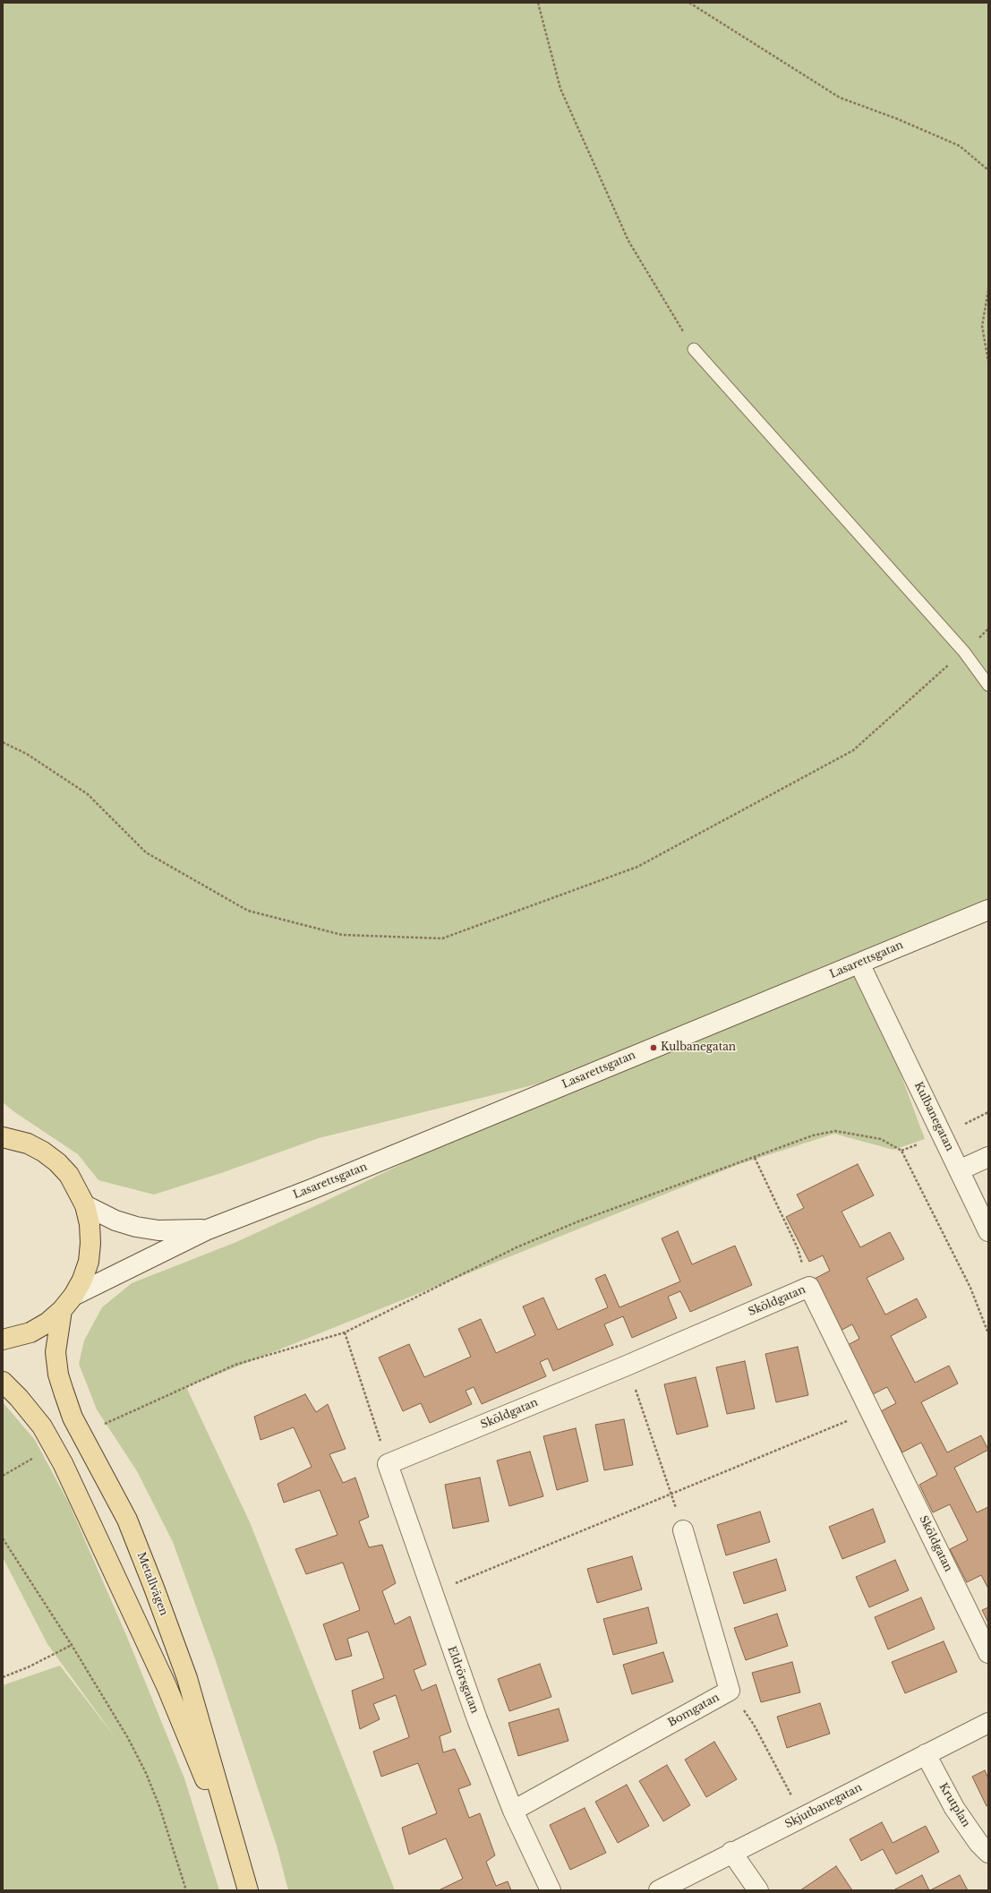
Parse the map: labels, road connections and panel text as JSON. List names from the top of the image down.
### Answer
{
  "streets": {
    "main road": ["Metallvägen"],
    "street": [
      "Lasarettsgatan",
      "Kulbanegatan",
      "Sköldgatan",
      "Eldrörsgatan",
      "Bomgatan",
      "Krutplan",
      "Skjutbanegatan"
    ]
  },
  "crossings": [
    ["Lasarettsgatan", "Kulbanegatan"],
    ["Lasarettsgatan", "Metallvägen"],
    ["Sköldgatan", "Eldrörsgatan"],
    ["Eldrörsgatan", "Bomgatan"],
    ["Krutplan", "Skjutbanegatan"]
  ],
  "places": ["Kulbanegatan"]
}
